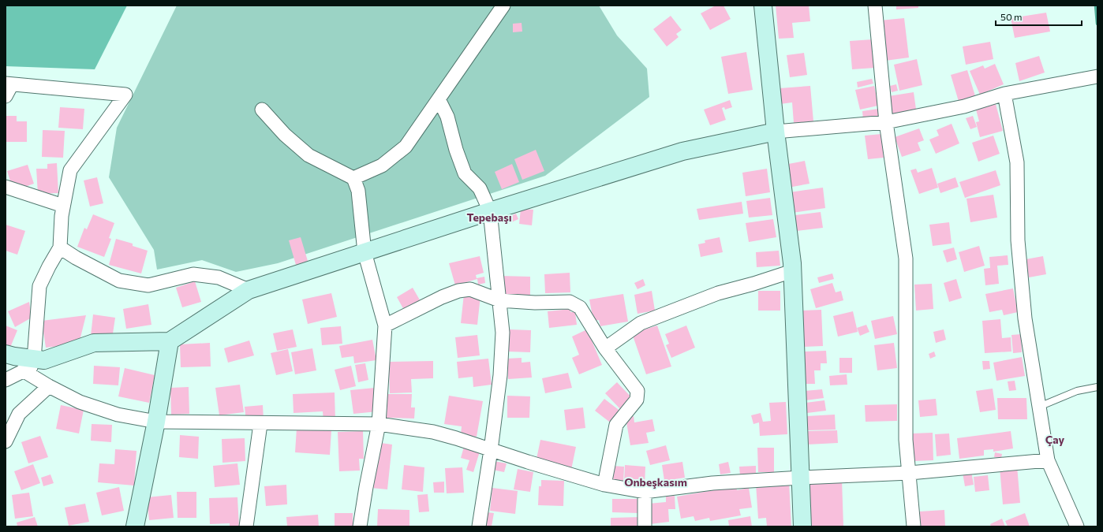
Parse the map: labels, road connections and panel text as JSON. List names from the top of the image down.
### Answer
{
  "districts": ["Tepebaşı", "Çay", "Onbeşkasım"],
  "scale_bar": "50 m"
}
